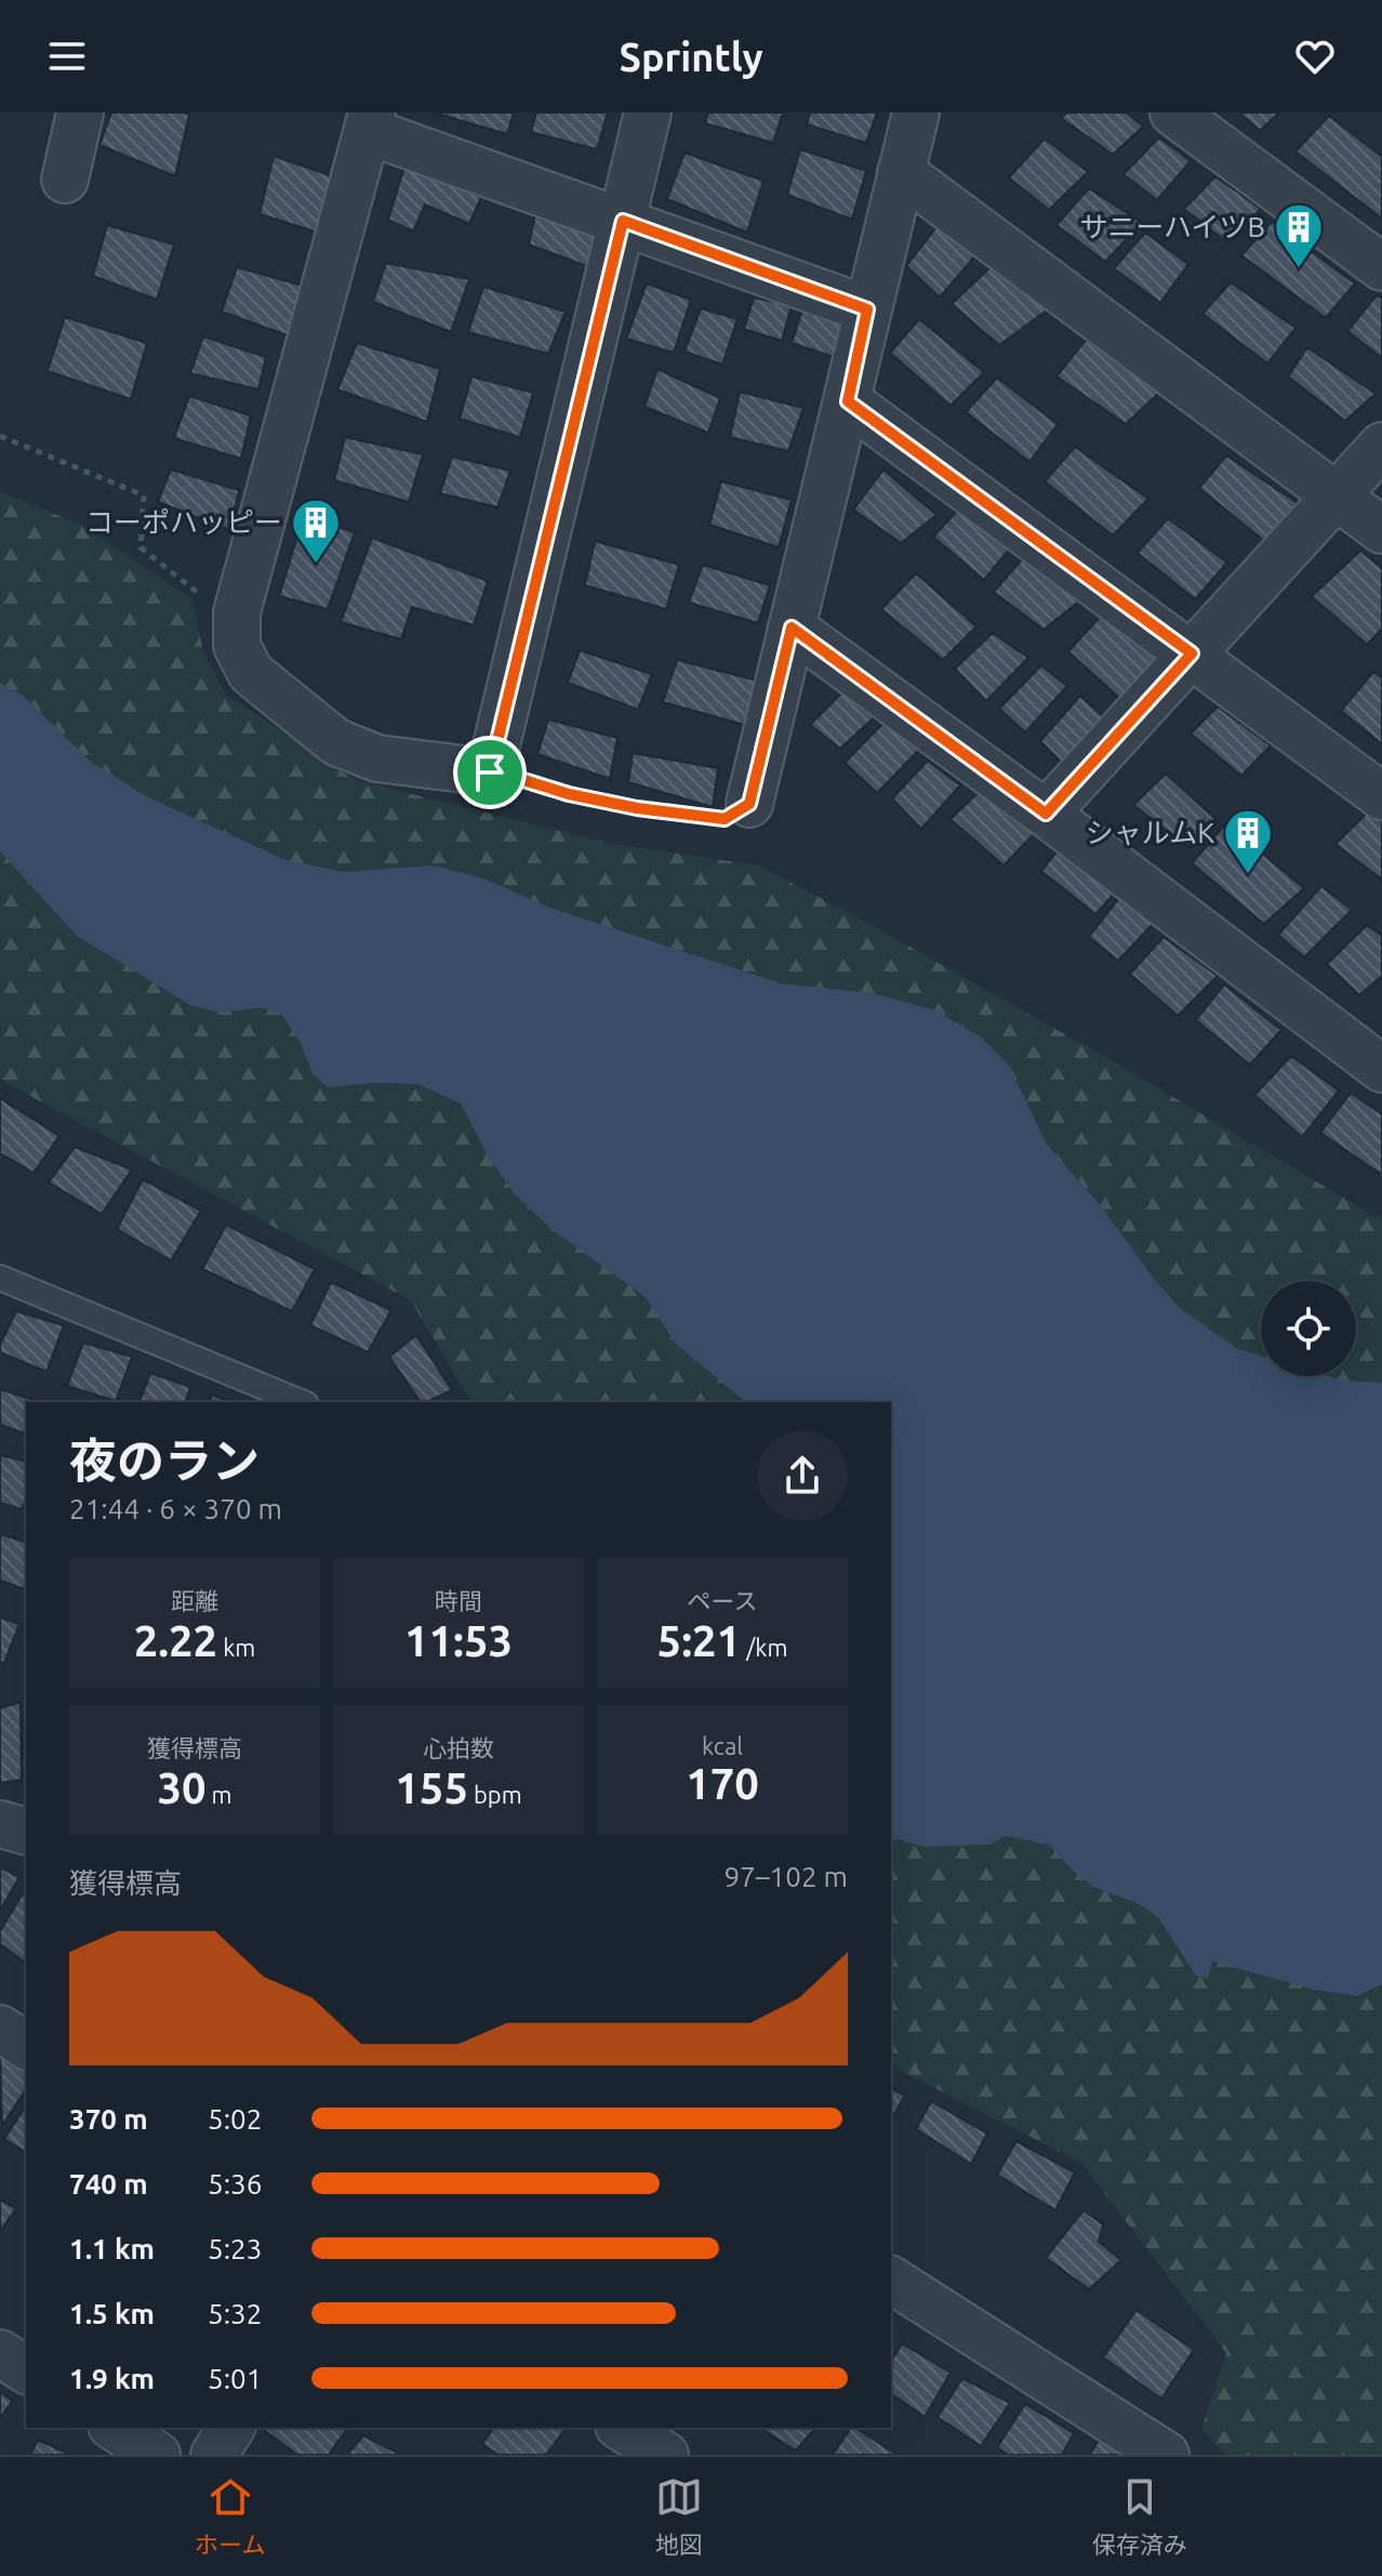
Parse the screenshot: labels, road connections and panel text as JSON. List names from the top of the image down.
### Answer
{
  "places": {
    "building": ["サニーハイツB", "コーポハッピー", "シャルムK"]
  },
  "page": {
    "header": "Sprintly",
    "heading": ["夜のラン", "21:44 · 6 × 370 m"],
    "stats": [
      ["距離", "2.22 km"],
      ["時間", "11:53"],
      ["ペース", "5:21 /km"],
      ["獲得標高", "30 m"],
      ["心拍数", "155 bpm"],
      ["kcal", "170"]
    ],
    "chart": ["獲得標高", "97–102 m"],
    "list": [
      {
        "name": "370 m",
        "note": "5:02"
      },
      {
        "name": "740 m",
        "note": "5:36"
      },
      {
        "name": "1.1 km",
        "note": "5:23"
      },
      {
        "name": "1.5 km",
        "note": "5:32"
      },
      {
        "name": "1.9 km",
        "note": "5:01"
      }
    ],
    "tabs": ["ホーム", "地図", "保存済み"]
  }
}
